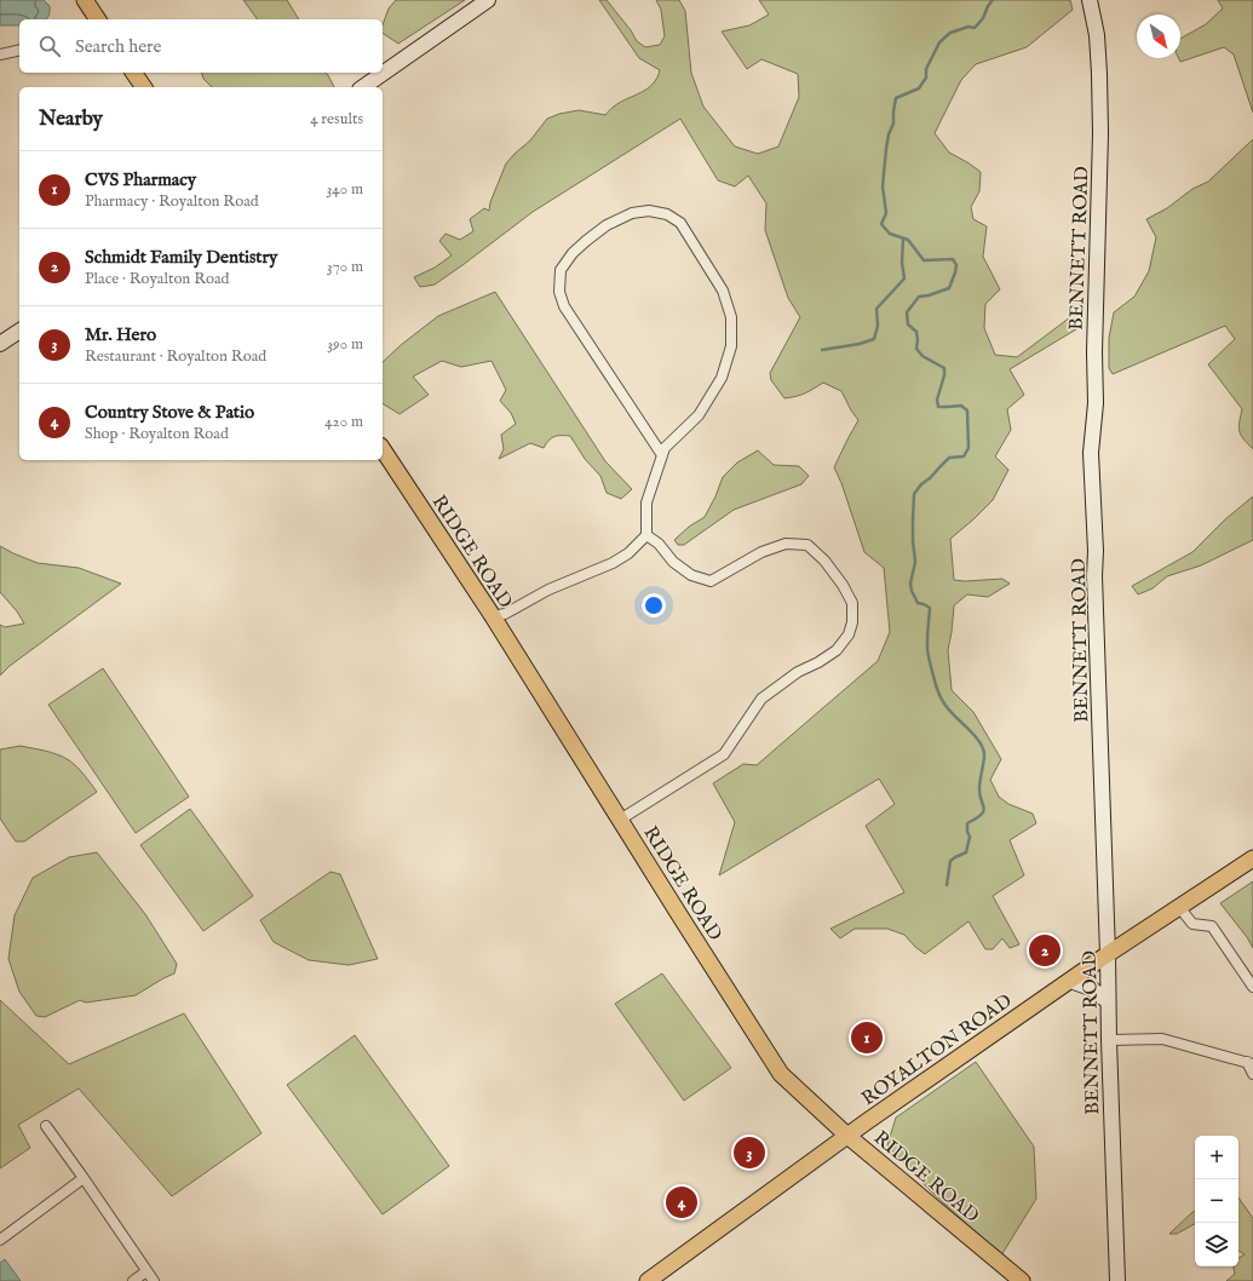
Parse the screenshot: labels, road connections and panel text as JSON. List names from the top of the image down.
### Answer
{
  "streets": {
    "main road": ["RIDGE ROAD", "ROYALTON ROAD"],
    "street": ["BENNETT ROAD"]
  },
  "crossings": [
    ["BENNETT ROAD", "ROYALTON ROAD"],
    ["RIDGE ROAD", "ROYALTON ROAD"]
  ],
  "north": "bottom right",
  "page": {
    "search": "Search here",
    "heading": ["Nearby", "4 results"],
    "list": [
      {
        "mark": "1",
        "name": "CVS Pharmacy",
        "note": "Pharmacy · Royalton Road",
        "value": "340 m"
      },
      {
        "mark": "2",
        "name": "Schmidt Family Dentistry",
        "note": "Place · Royalton Road",
        "value": "370 m"
      },
      {
        "mark": "3",
        "name": "Mr. Hero",
        "note": "Restaurant · Royalton Road",
        "value": "390 m"
      },
      {
        "mark": "4",
        "name": "Country Stove & Patio",
        "note": "Shop · Royalton Road",
        "value": "420 m"
      }
    ],
    "pins": [
      "2",
      "1",
      "3",
      "4"
    ],
    "map_buttons": ["+", "−"]
  }
}
